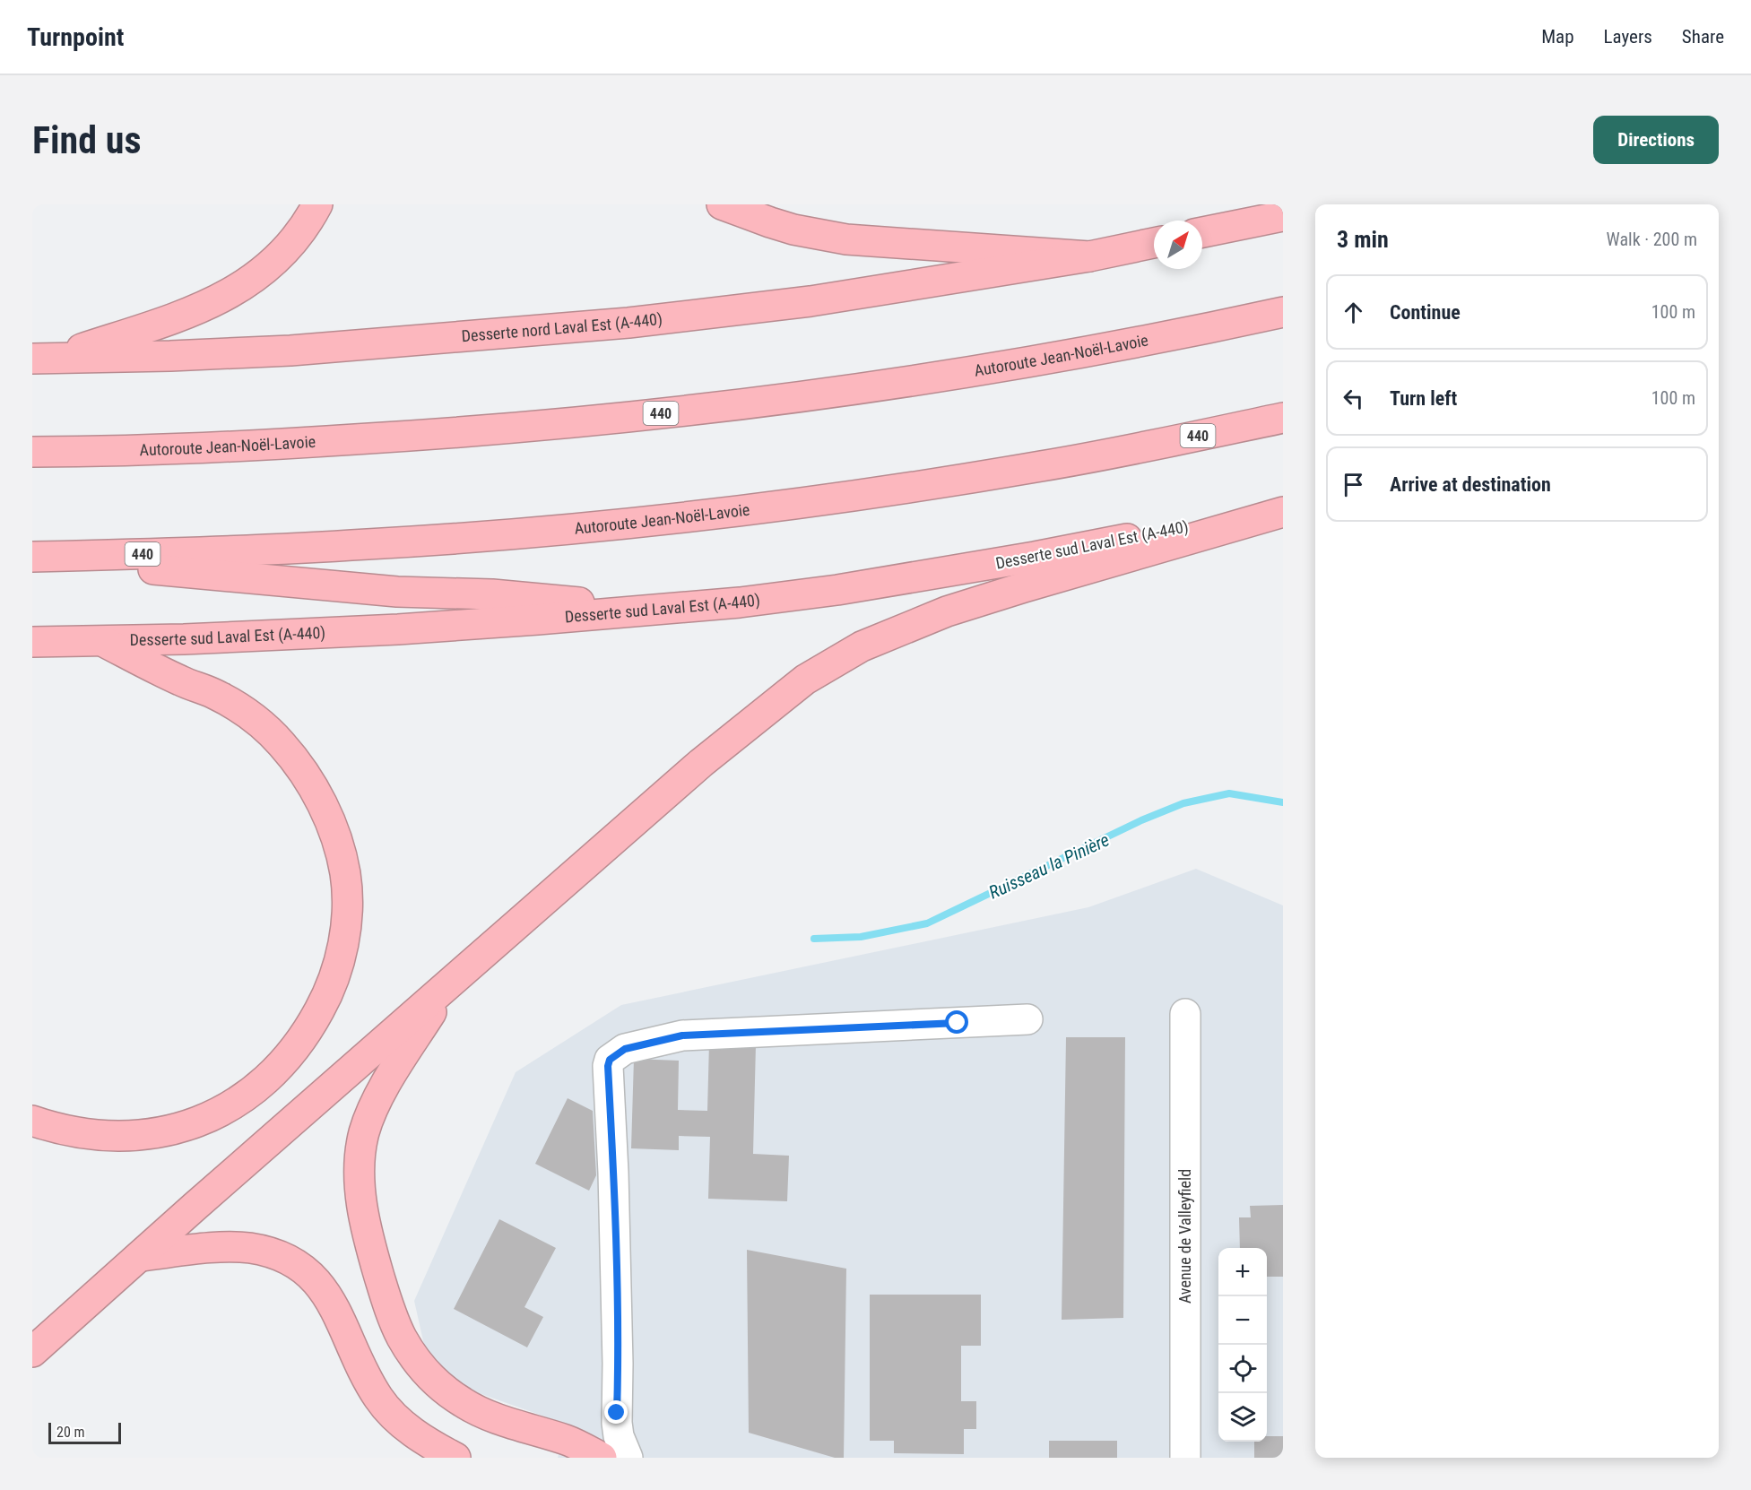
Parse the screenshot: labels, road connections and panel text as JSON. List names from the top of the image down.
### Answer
{
  "streets": {
    "highway": [
      "Desserte nord Laval Est (A-440)",
      "Autoroute Jean-Noël-Lavoie",
      "440",
      "Desserte sud Laval Est (A-440)"
    ],
    "street": ["Avenue de Valleyfield"]
  },
  "water": ["Ruisseau la Pinière"],
  "scale_bar": "20 m",
  "north": "top right",
  "page": {
    "header": "Turnpoint",
    "nav": ["Map", "Layers", "Share"],
    "buttons": "Directions",
    "title": "Find us",
    "heading": ["3 min", "Walk · 200 m"],
    "list": [
      ["Continue", "100 m"],
      ["Turn left", "100 m"],
      "Arrive at destination"
    ],
    "map_buttons": ["+", "−"],
    "scale": "20 m"
  }
}
